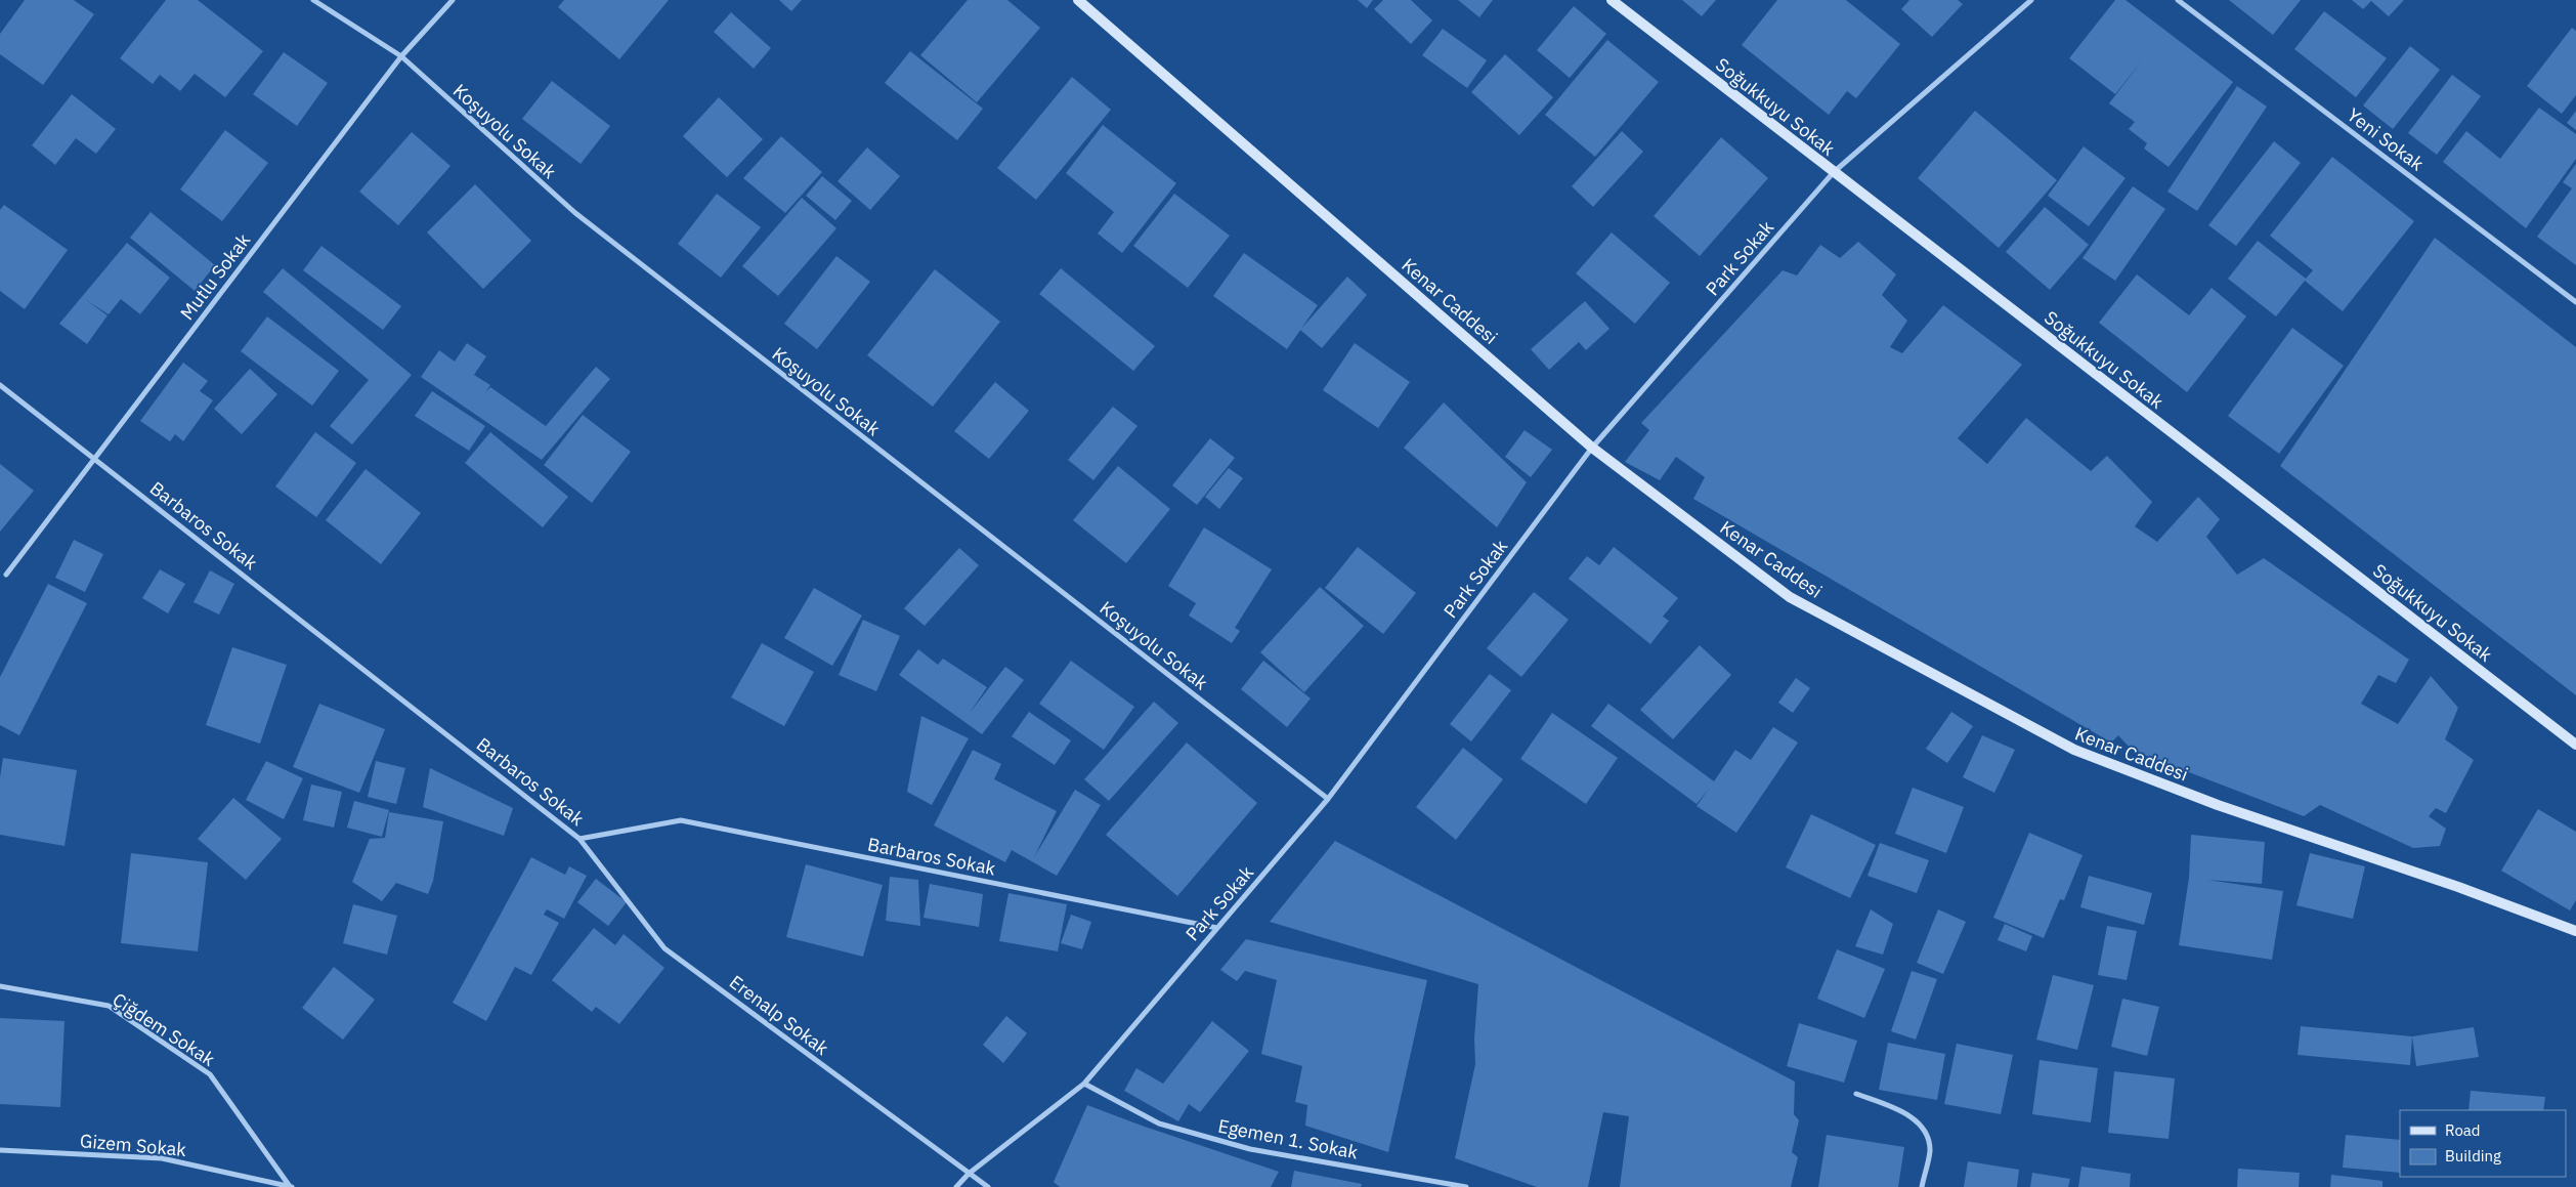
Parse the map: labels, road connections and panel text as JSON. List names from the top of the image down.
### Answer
{
  "streets": {
    "main road": ["Soğukkuyu Sokak", "Kenar Caddesi"],
    "street": [
      "Koşuyolu Sokak",
      "Yeni Sokak",
      "Park Sokak",
      "Mutlu Sokak",
      "Barbaros Sokak",
      "Erenalp Sokak",
      "Çiğdem Sokak",
      "Egemen 1. Sokak",
      "Gizem Sokak"
    ]
  },
  "crossings": [
    ["Soğukkuyu Sokak", "Park Sokak"],
    ["Koşuyolu Sokak", "Park Sokak"],
    ["Koşuyolu Sokak", "Mutlu Sokak"],
    ["Park Sokak", "Kenar Caddesi"],
    ["Park Sokak", "Barbaros Sokak"],
    ["Park Sokak", "Erenalp Sokak"],
    ["Park Sokak", "Egemen 1. Sokak"],
    ["Mutlu Sokak", "Barbaros Sokak"],
    ["Barbaros Sokak", "Erenalp Sokak"],
    ["Çiğdem Sokak", "Gizem Sokak"]
  ],
  "legend": ["Road", "Building"]
}
